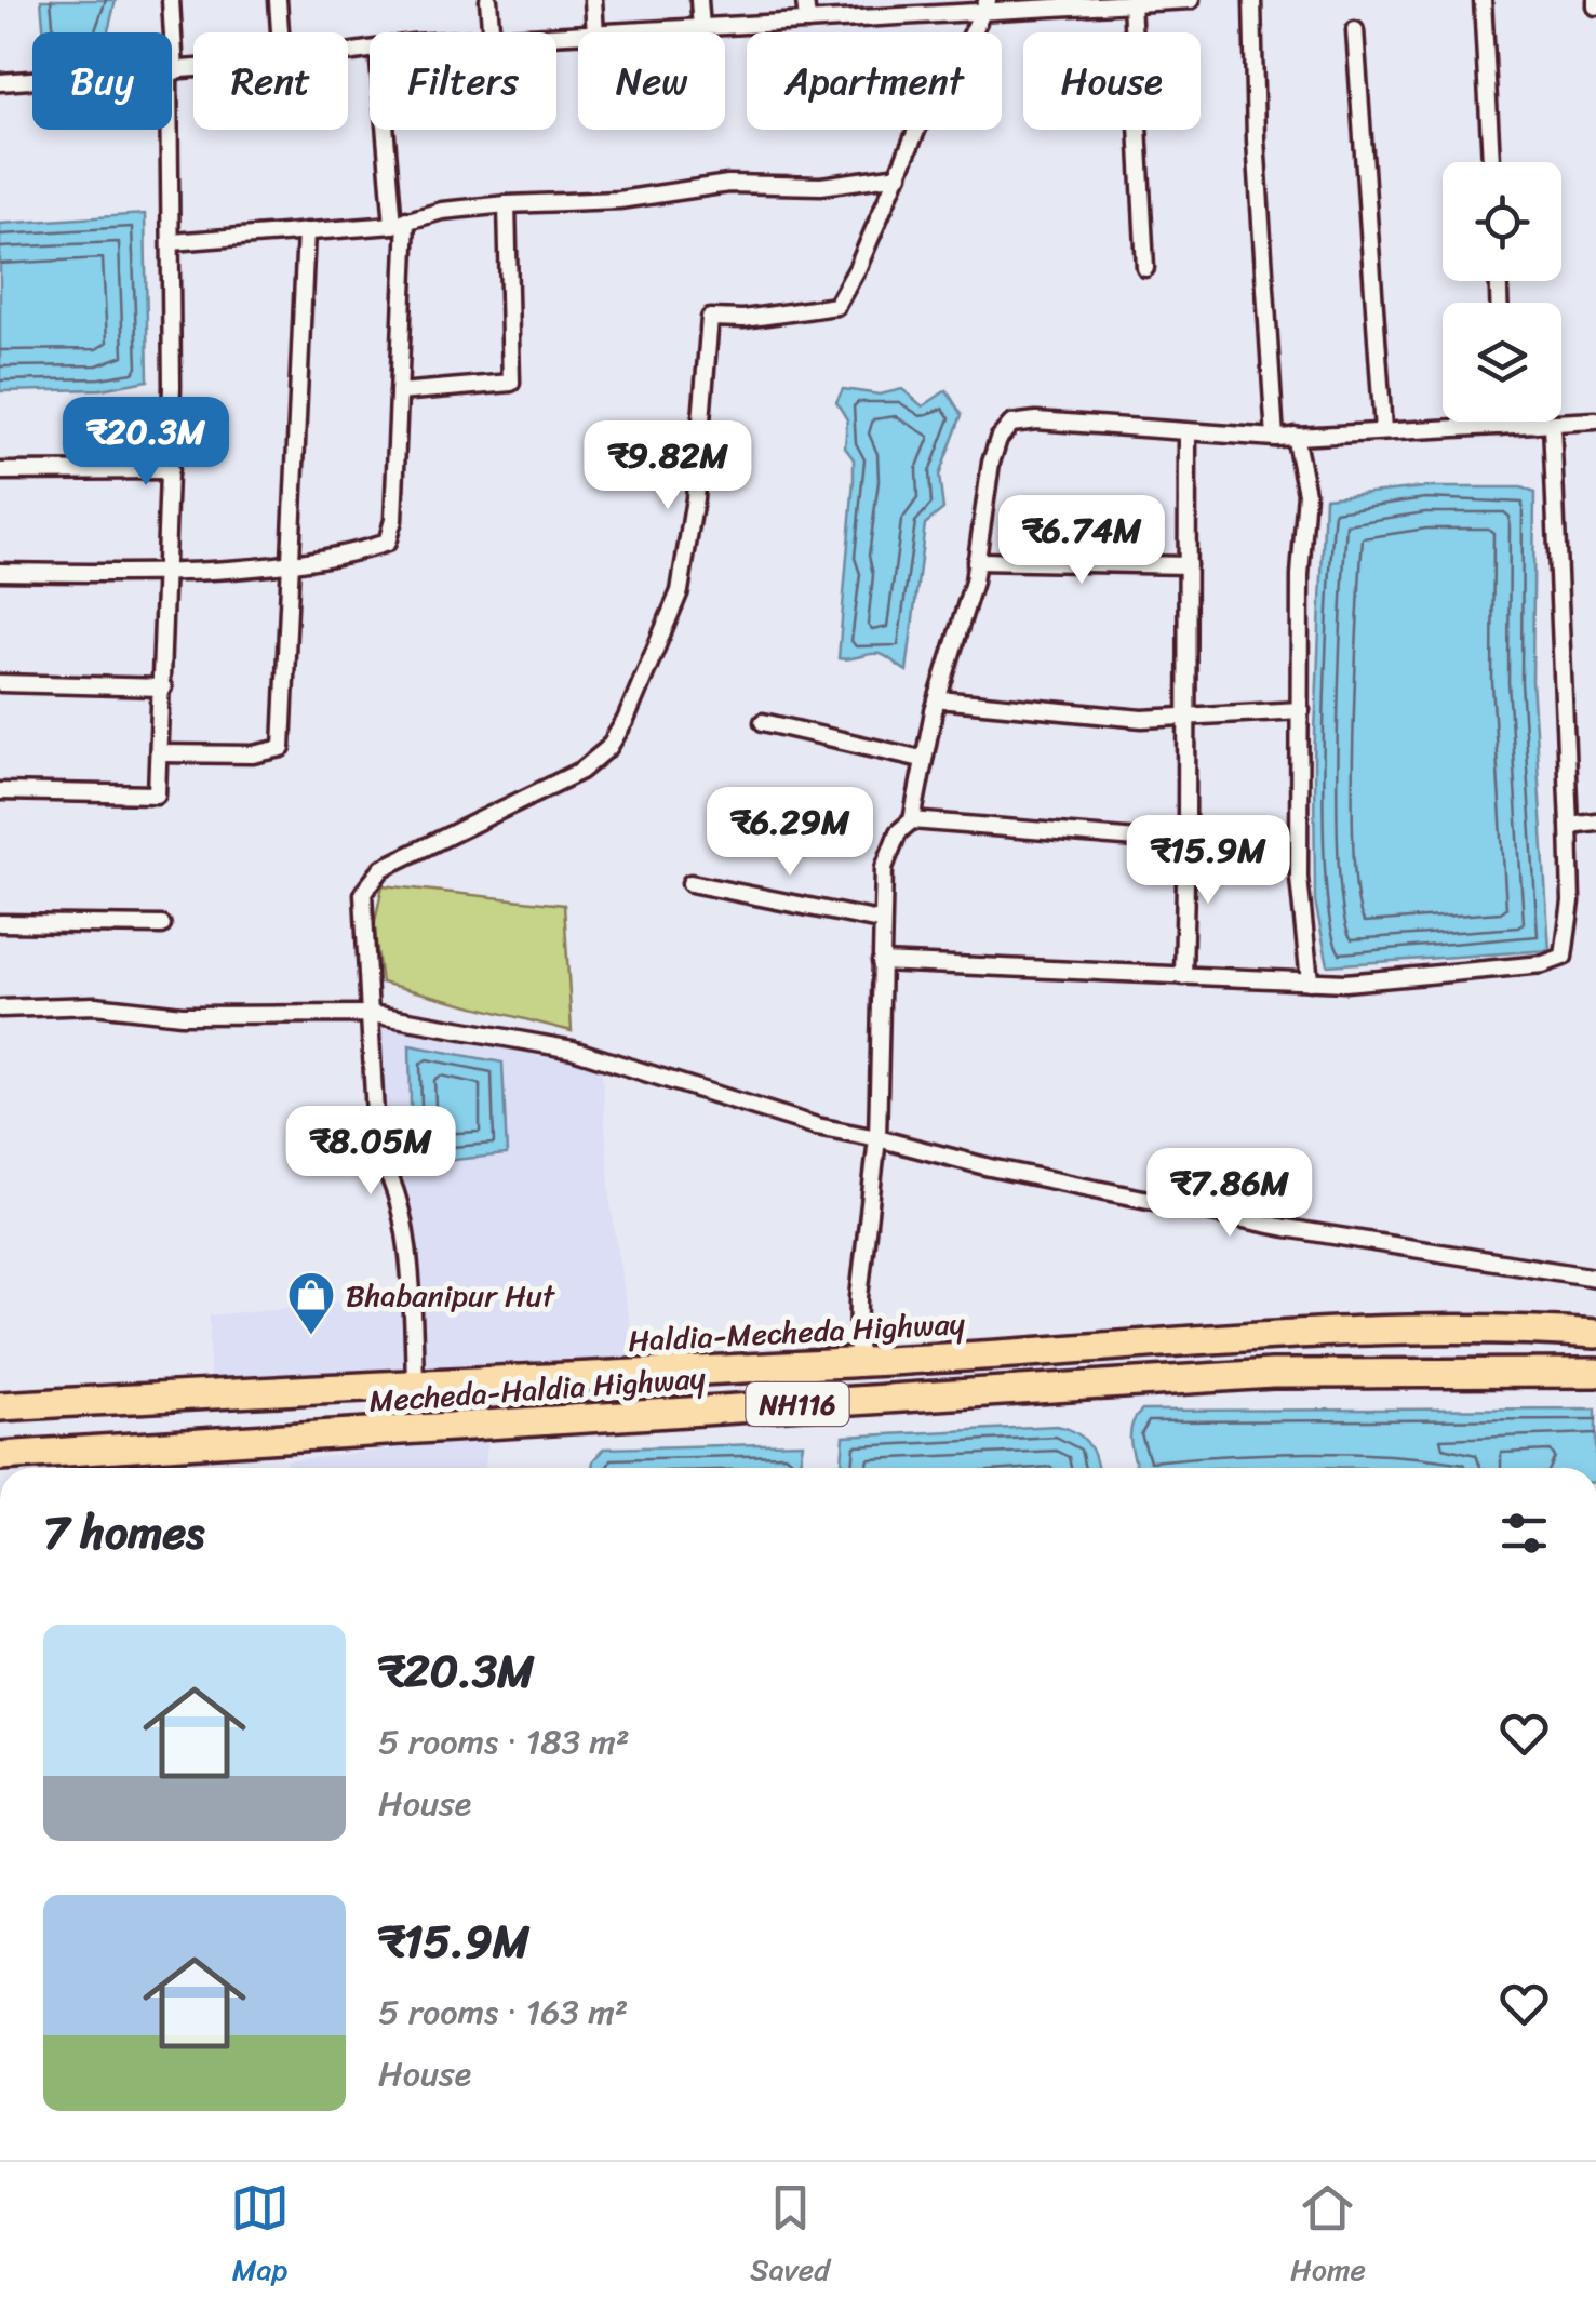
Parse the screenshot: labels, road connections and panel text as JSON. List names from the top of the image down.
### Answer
{
  "streets": {
    "highway": ["Haldia-Mecheda Highway", "Mecheda-Haldia Highway", "NH116"]
  },
  "places": {
    "shop": ["Bhabanipur Hut"]
  },
  "page": {
    "chip": [
      "Buy",
      "Rent",
      "Filters",
      "New",
      "Apartment",
      "House"
    ],
    "price": [
      "₹20.3M",
      "₹9.82M",
      "₹6.74M",
      "₹6.29M",
      "₹15.9M",
      "₹8.05M",
      "₹7.86M"
    ],
    "heading": "7 homes",
    "list": [
      {
        "name": "₹20.3M",
        "note": "5 rooms · 183 m² · House"
      },
      {
        "name": "₹15.9M",
        "note": "5 rooms · 163 m² · House"
      }
    ],
    "tabs": ["Map", "Saved", "Home"]
  }
}
